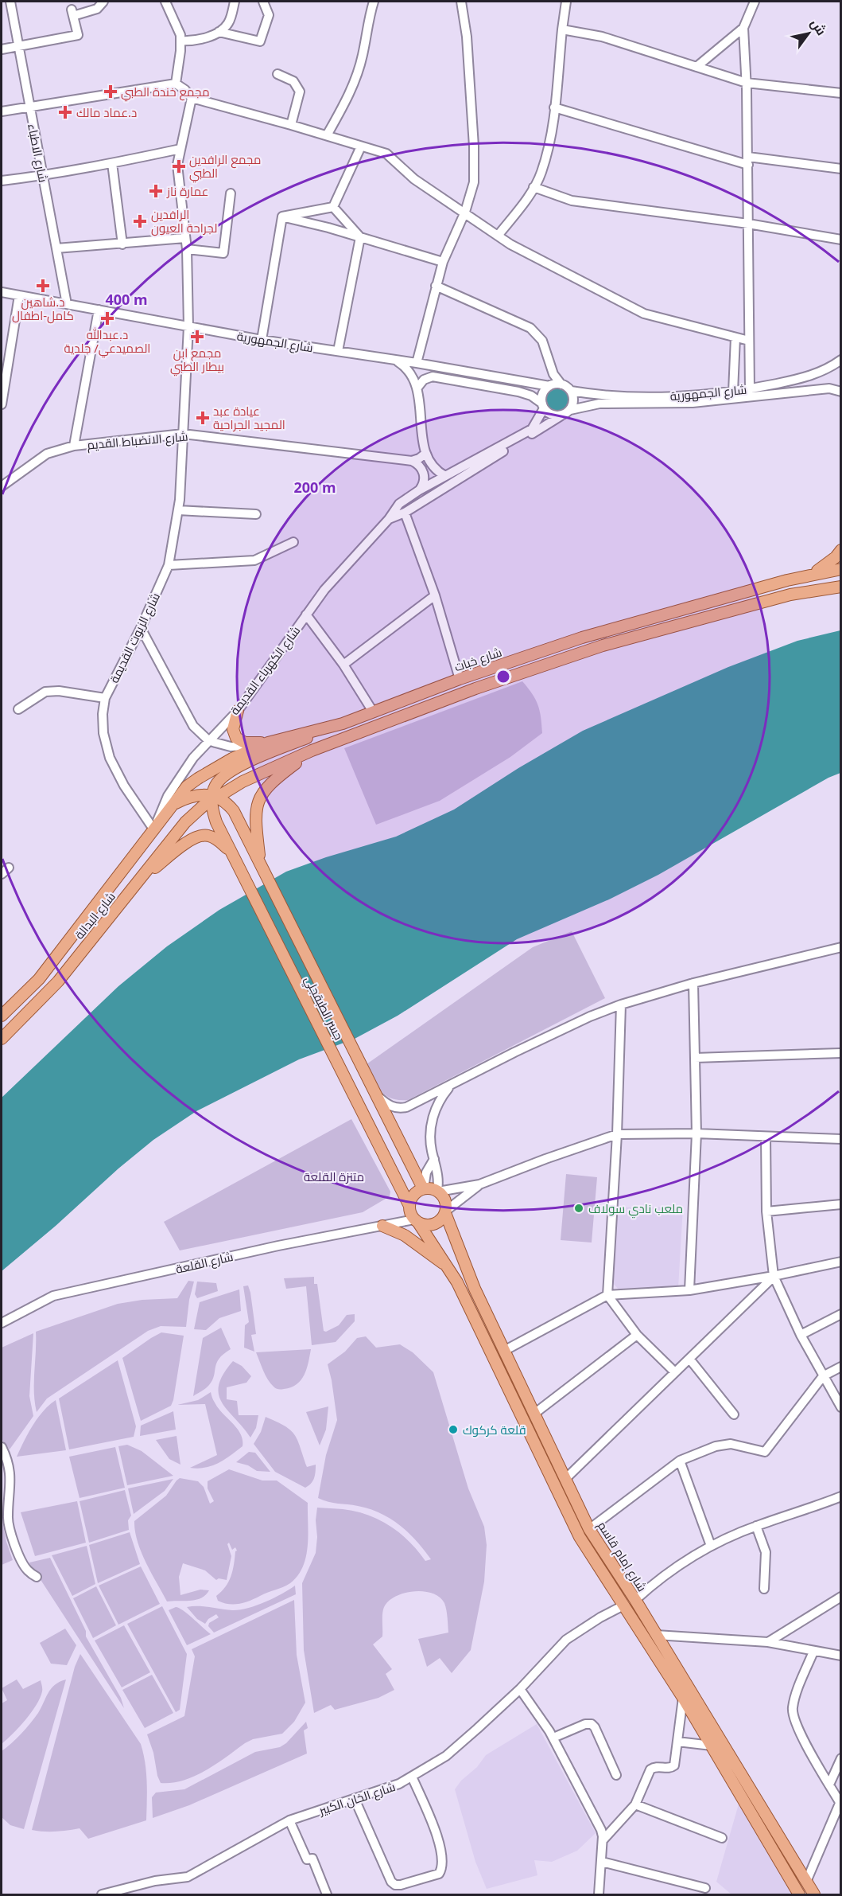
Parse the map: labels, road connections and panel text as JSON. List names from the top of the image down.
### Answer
{
  "streets": {
    "main road": [
      "شارع خبات",
      "شارع البدالة",
      "جسر الطبقجلي",
      "شارع إمام قاسم"
    ],
    "street": [
      "شارع الاطباء",
      "شارع الجمهورية",
      "شارع الانضباط القديم",
      "شارع الزيوت القديمة",
      "شارع الكهرباء القديمة",
      "شارع القلعة",
      "شارع الخان الكبير"
    ]
  },
  "crossings": [
    ["شارع الاطباء", "شارع الجمهورية"],
    ["شارع الجمهورية", "شارع الزيوت القديمة"],
    ["شارع الجمهورية", "شارع الكهرباء القديمة"],
    ["شارع الانضباط القديم", "شارع الزيوت القديمة"],
    ["شارع الزيوت القديمة", "شارع خبات"],
    ["شارع الزيوت القديمة", "شارع الكهرباء القديمة"],
    ["شارع الزيوت القديمة", "شارع البدالة"],
    ["شارع خبات", "شارع الكهرباء القديمة"],
    ["شارع خبات", "شارع البدالة"],
    ["شارع الكهرباء القديمة", "شارع البدالة"],
    ["شارع البدالة", "جسر الطبقجلي"],
    ["جسر الطبقجلي", "شارع القلعة"],
    ["جسر الطبقجلي", "شارع إمام قاسم"],
    ["شارع القلعة", "شارع إمام قاسم"]
  ],
  "parks": ["متنزة القلعة"],
  "places": {
    "health": [
      "مجمع خندة الطبي",
      "د.عماد مالك",
      "مجمع الرافدين الطبي",
      "عمارة ناز",
      "الرافدين لجراحة العيون",
      "د.شاهين كامل-اطفال",
      "د.عبدالله الصميدعي/ جلدية",
      "مجمع ابن بيطار الطبي",
      "عيادة عبد المجيد الجراحية"
    ],
    "other": ["ملعب نادي سولاف", "قلعة كركوك"]
  },
  "north": "top right",
  "rings": ["400 m", "200 m"]
}
